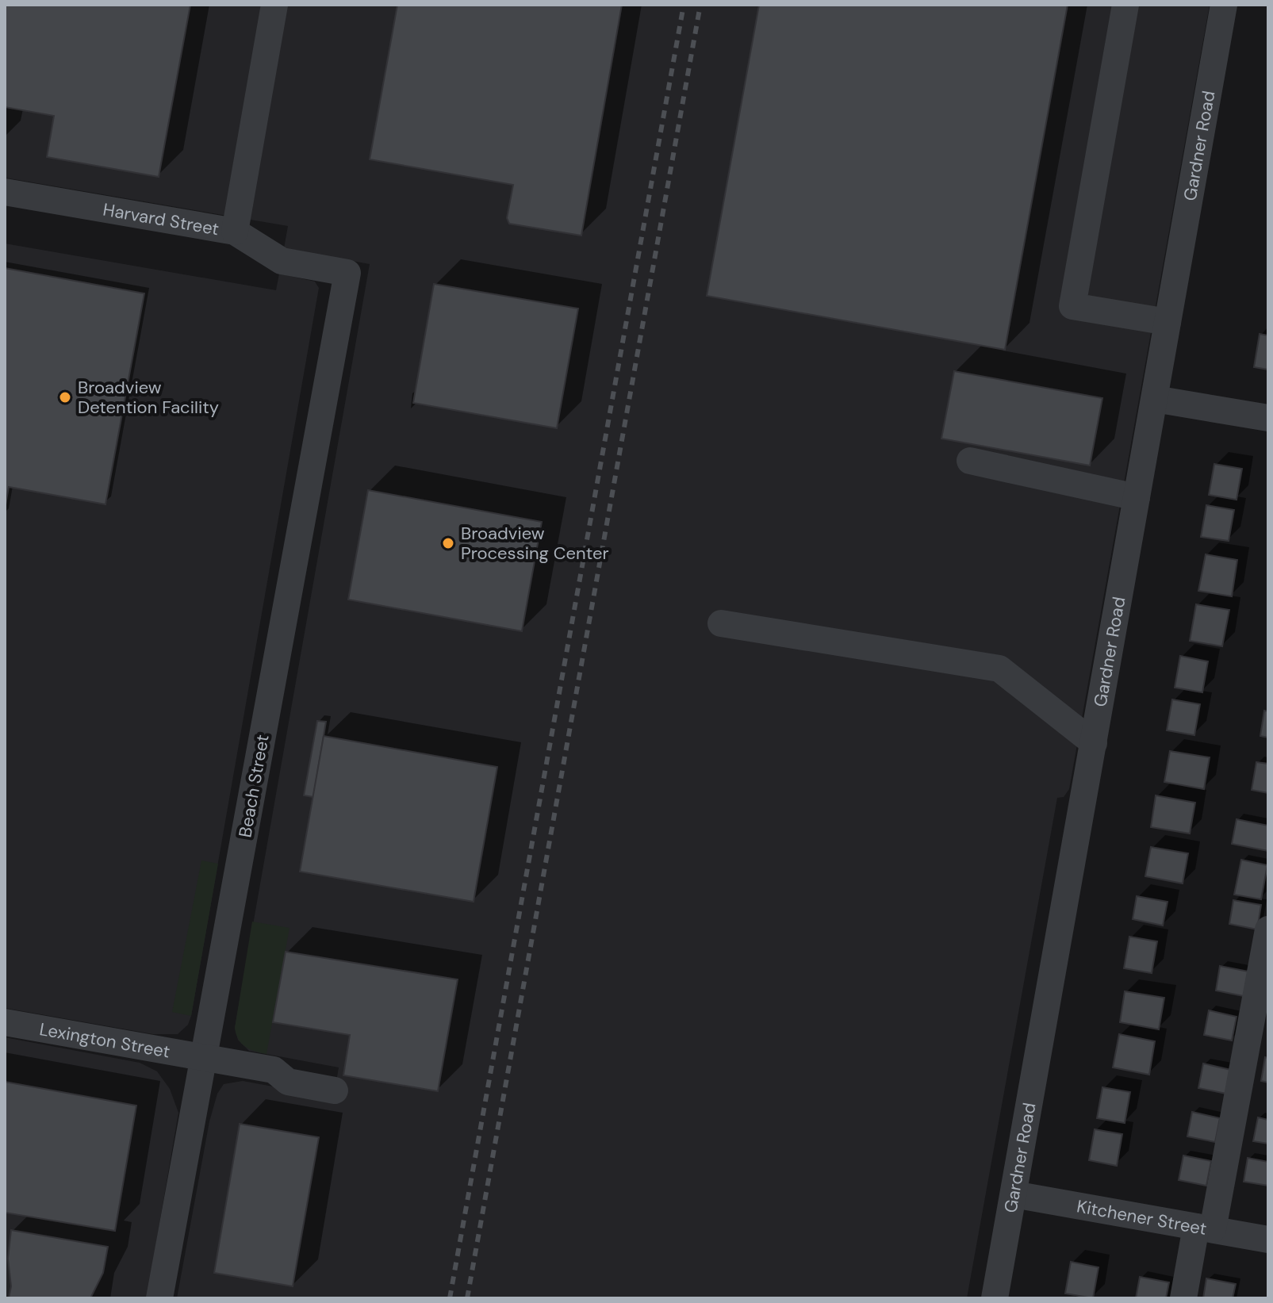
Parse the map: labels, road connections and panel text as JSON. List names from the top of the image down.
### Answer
{
  "streets": {
    "street": [
      "Gardner Road",
      "Harvard Street",
      "Beach Street",
      "Lexington Street",
      "Kitchener Street"
    ]
  },
  "crossings": [
    ["Gardner Road", "Kitchener Street"],
    ["Harvard Street", "Beach Street"],
    ["Beach Street", "Lexington Street"]
  ],
  "places": ["Broadview Detention Facility", "Broadview Processing Center"]
}
